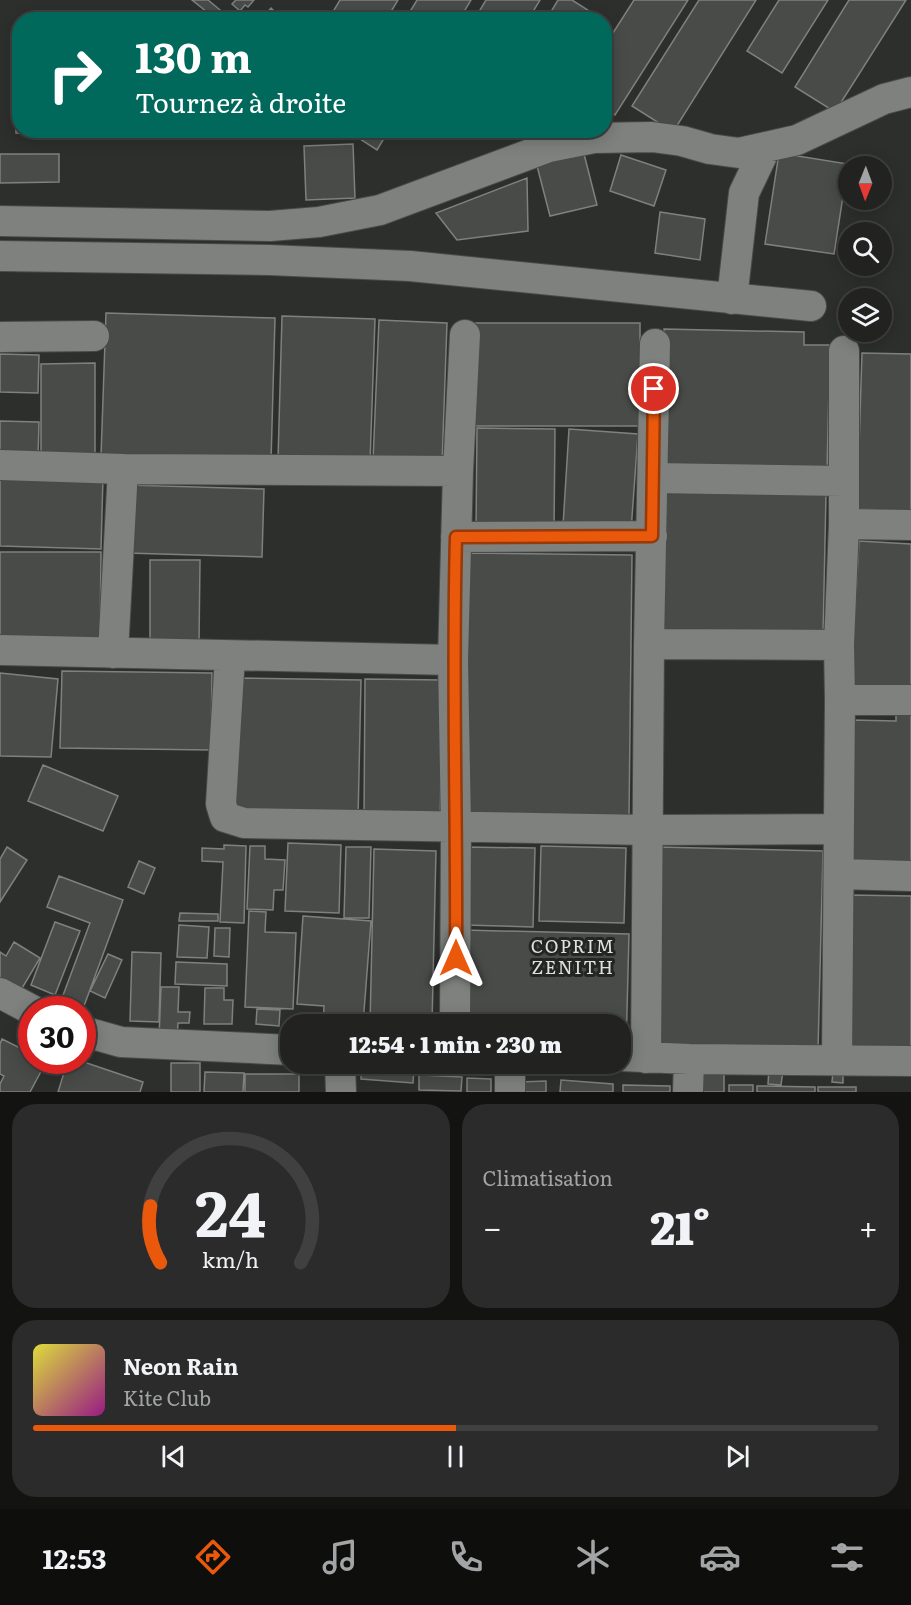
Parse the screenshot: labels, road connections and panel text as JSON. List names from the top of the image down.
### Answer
{
  "districts": ["COPRIM ZENITH"],
  "north": "bottom",
  "page": {
    "turn": ["130 m", "Tournez à droite"],
    "limit": "30",
    "trip": "12:54 · 1 min · 230 m",
    "tile": "Climatisation",
    "heat": ["−", "21°", "+"],
    "song": ["Neon Rain", "Kite Club"],
    "tabs": "12:53",
    "gauge": ["24", "km/h"]
  }
}
